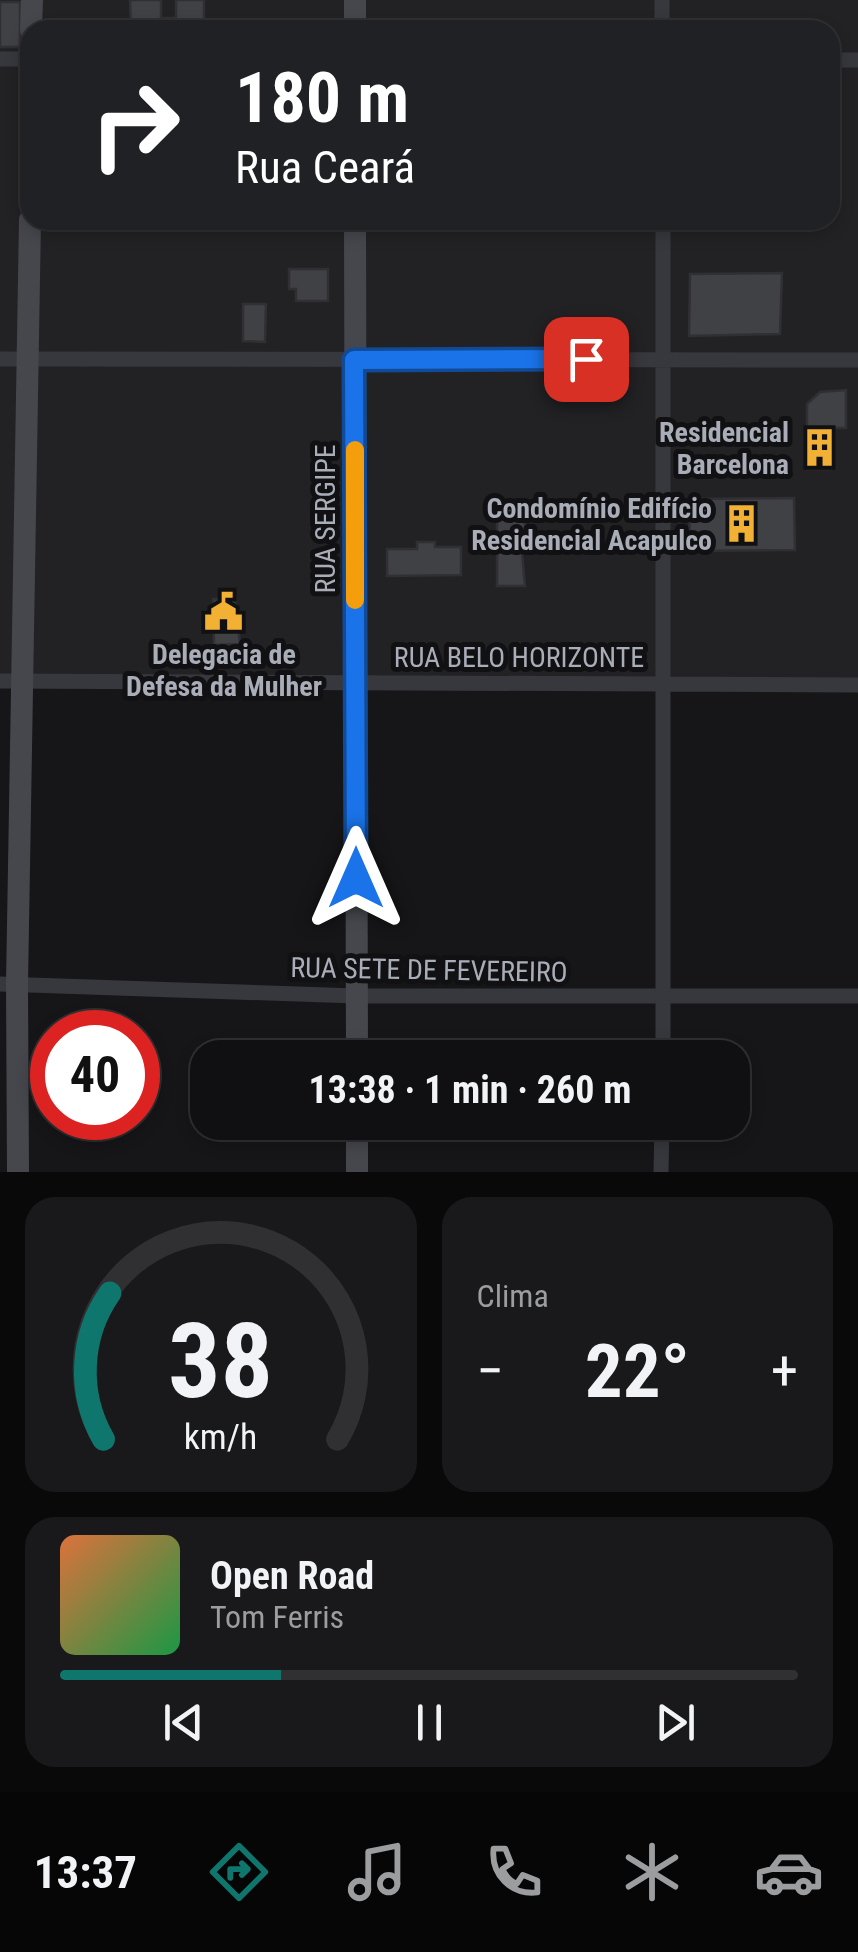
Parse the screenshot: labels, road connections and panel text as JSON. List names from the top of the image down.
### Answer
{
  "streets": {
    "street": ["RUA SERGIPE", "RUA BELO HORIZONTE", "RUA SETE DE FEVEREIRO"]
  },
  "crossings": [
    ["RUA SERGIPE", "RUA BELO HORIZONTE"],
    ["RUA SERGIPE", "RUA SETE DE FEVEREIRO"]
  ],
  "places": {
    "building": ["Residencial Barcelona", "Condomínio Edifício Residencial Acapulco"],
    "public building": ["Delegacia de Defesa da Mulher"]
  },
  "page": {
    "turn": ["180 m", "Rua Ceará"],
    "limit": "40",
    "trip": "13:38 · 1 min · 260 m",
    "tile": "Clima",
    "heat": ["−", "22°", "+"],
    "song": ["Open Road", "Tom Ferris"],
    "tabs": "13:37",
    "gauge": ["38", "km/h"]
  }
}
